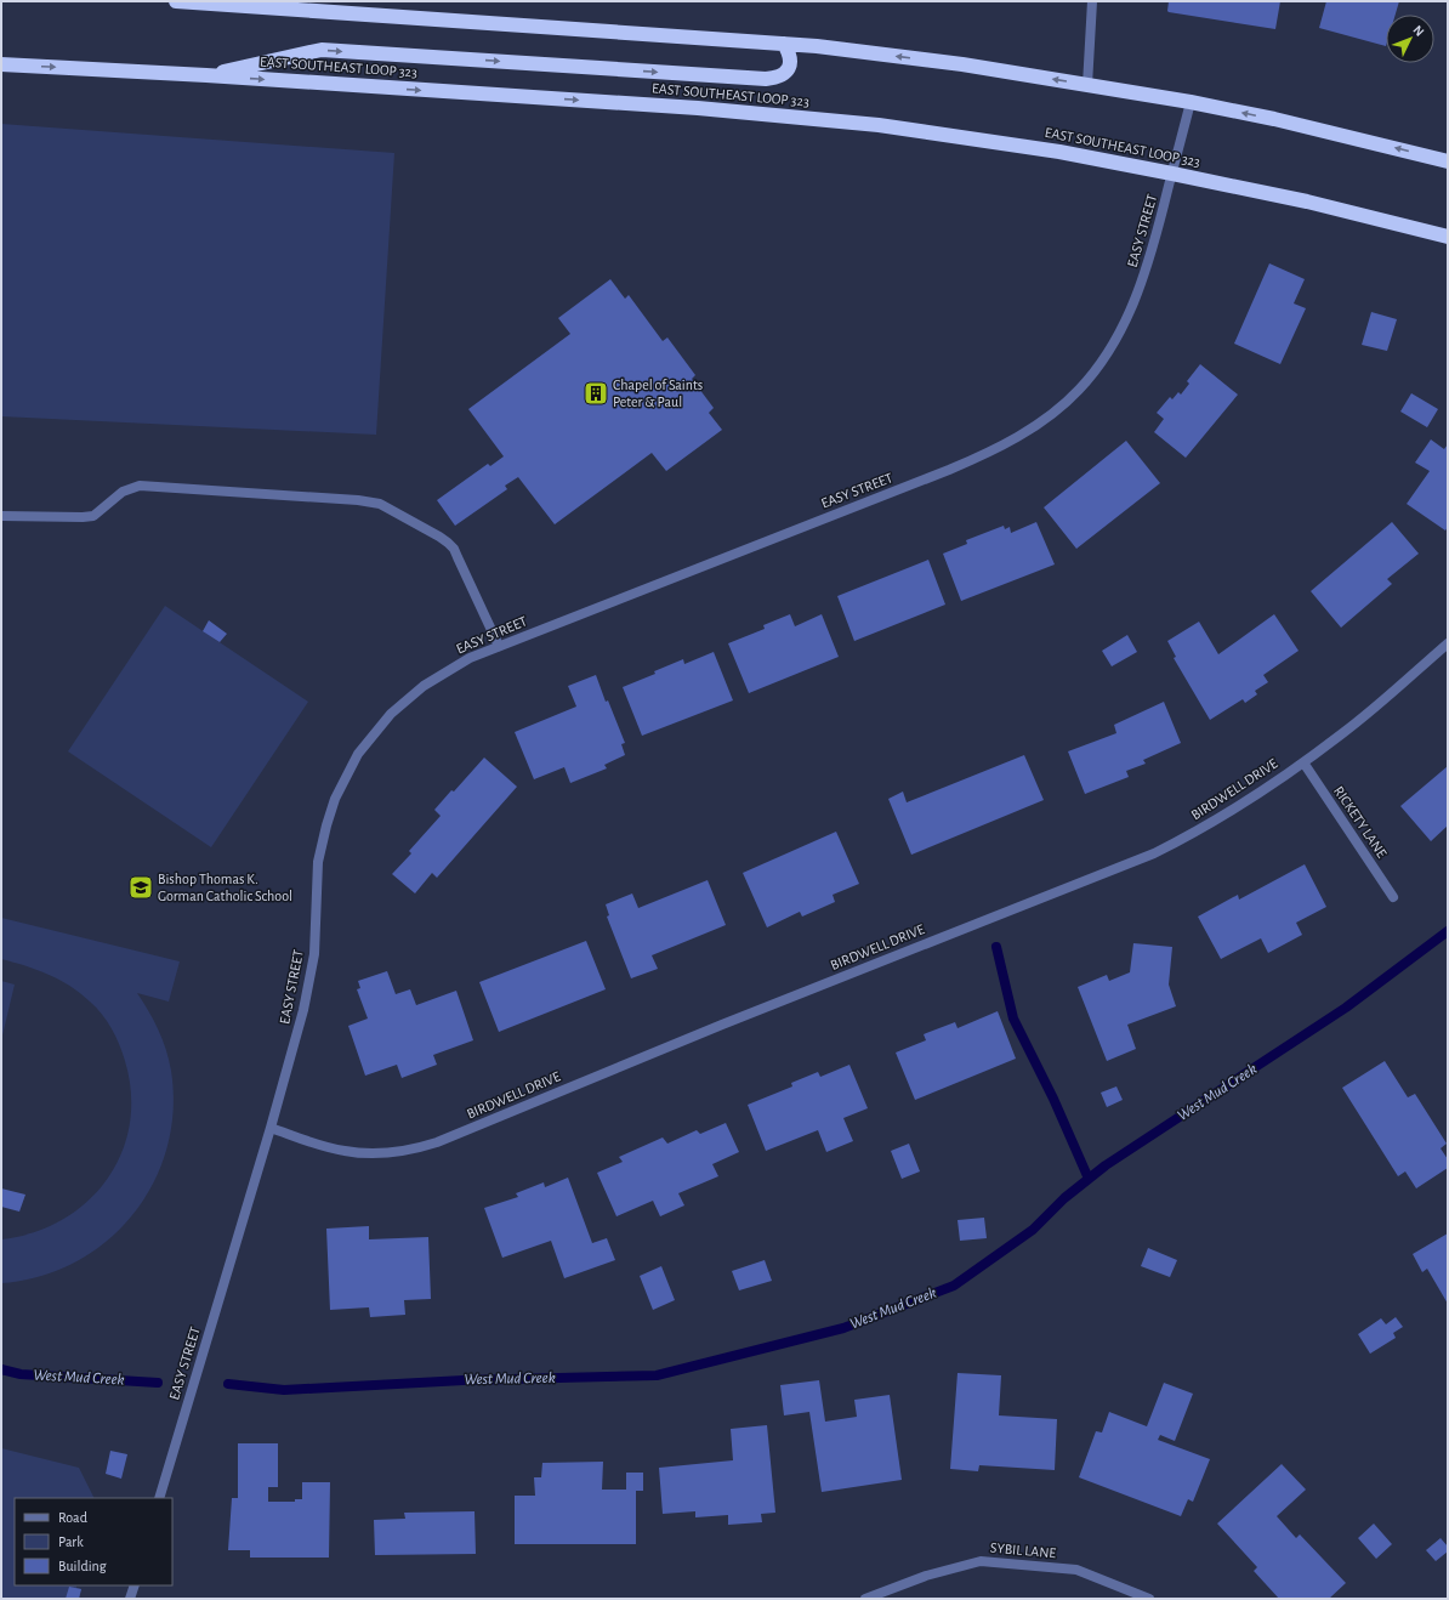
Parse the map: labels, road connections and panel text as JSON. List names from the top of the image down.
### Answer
{
  "streets": {
    "highway": ["EAST SOUTHEAST LOOP 323"],
    "street": [
      "EASY STREET",
      "BIRDWELL DRIVE",
      "RICKETY LANE",
      "SYBIL LANE"
    ]
  },
  "crossings": [
    ["EAST SOUTHEAST LOOP 323", "EASY STREET"],
    ["EASY STREET", "BIRDWELL DRIVE"],
    ["BIRDWELL DRIVE", "RICKETY LANE"]
  ],
  "water": ["West Mud Creek"],
  "places": {
    "building": ["Chapel of Saints Peter & Paul"],
    "school or university": ["Bishop Thomas K. Gorman Catholic School"]
  },
  "legend": ["Road", "Park", "Building"],
  "north": "top right"
}
